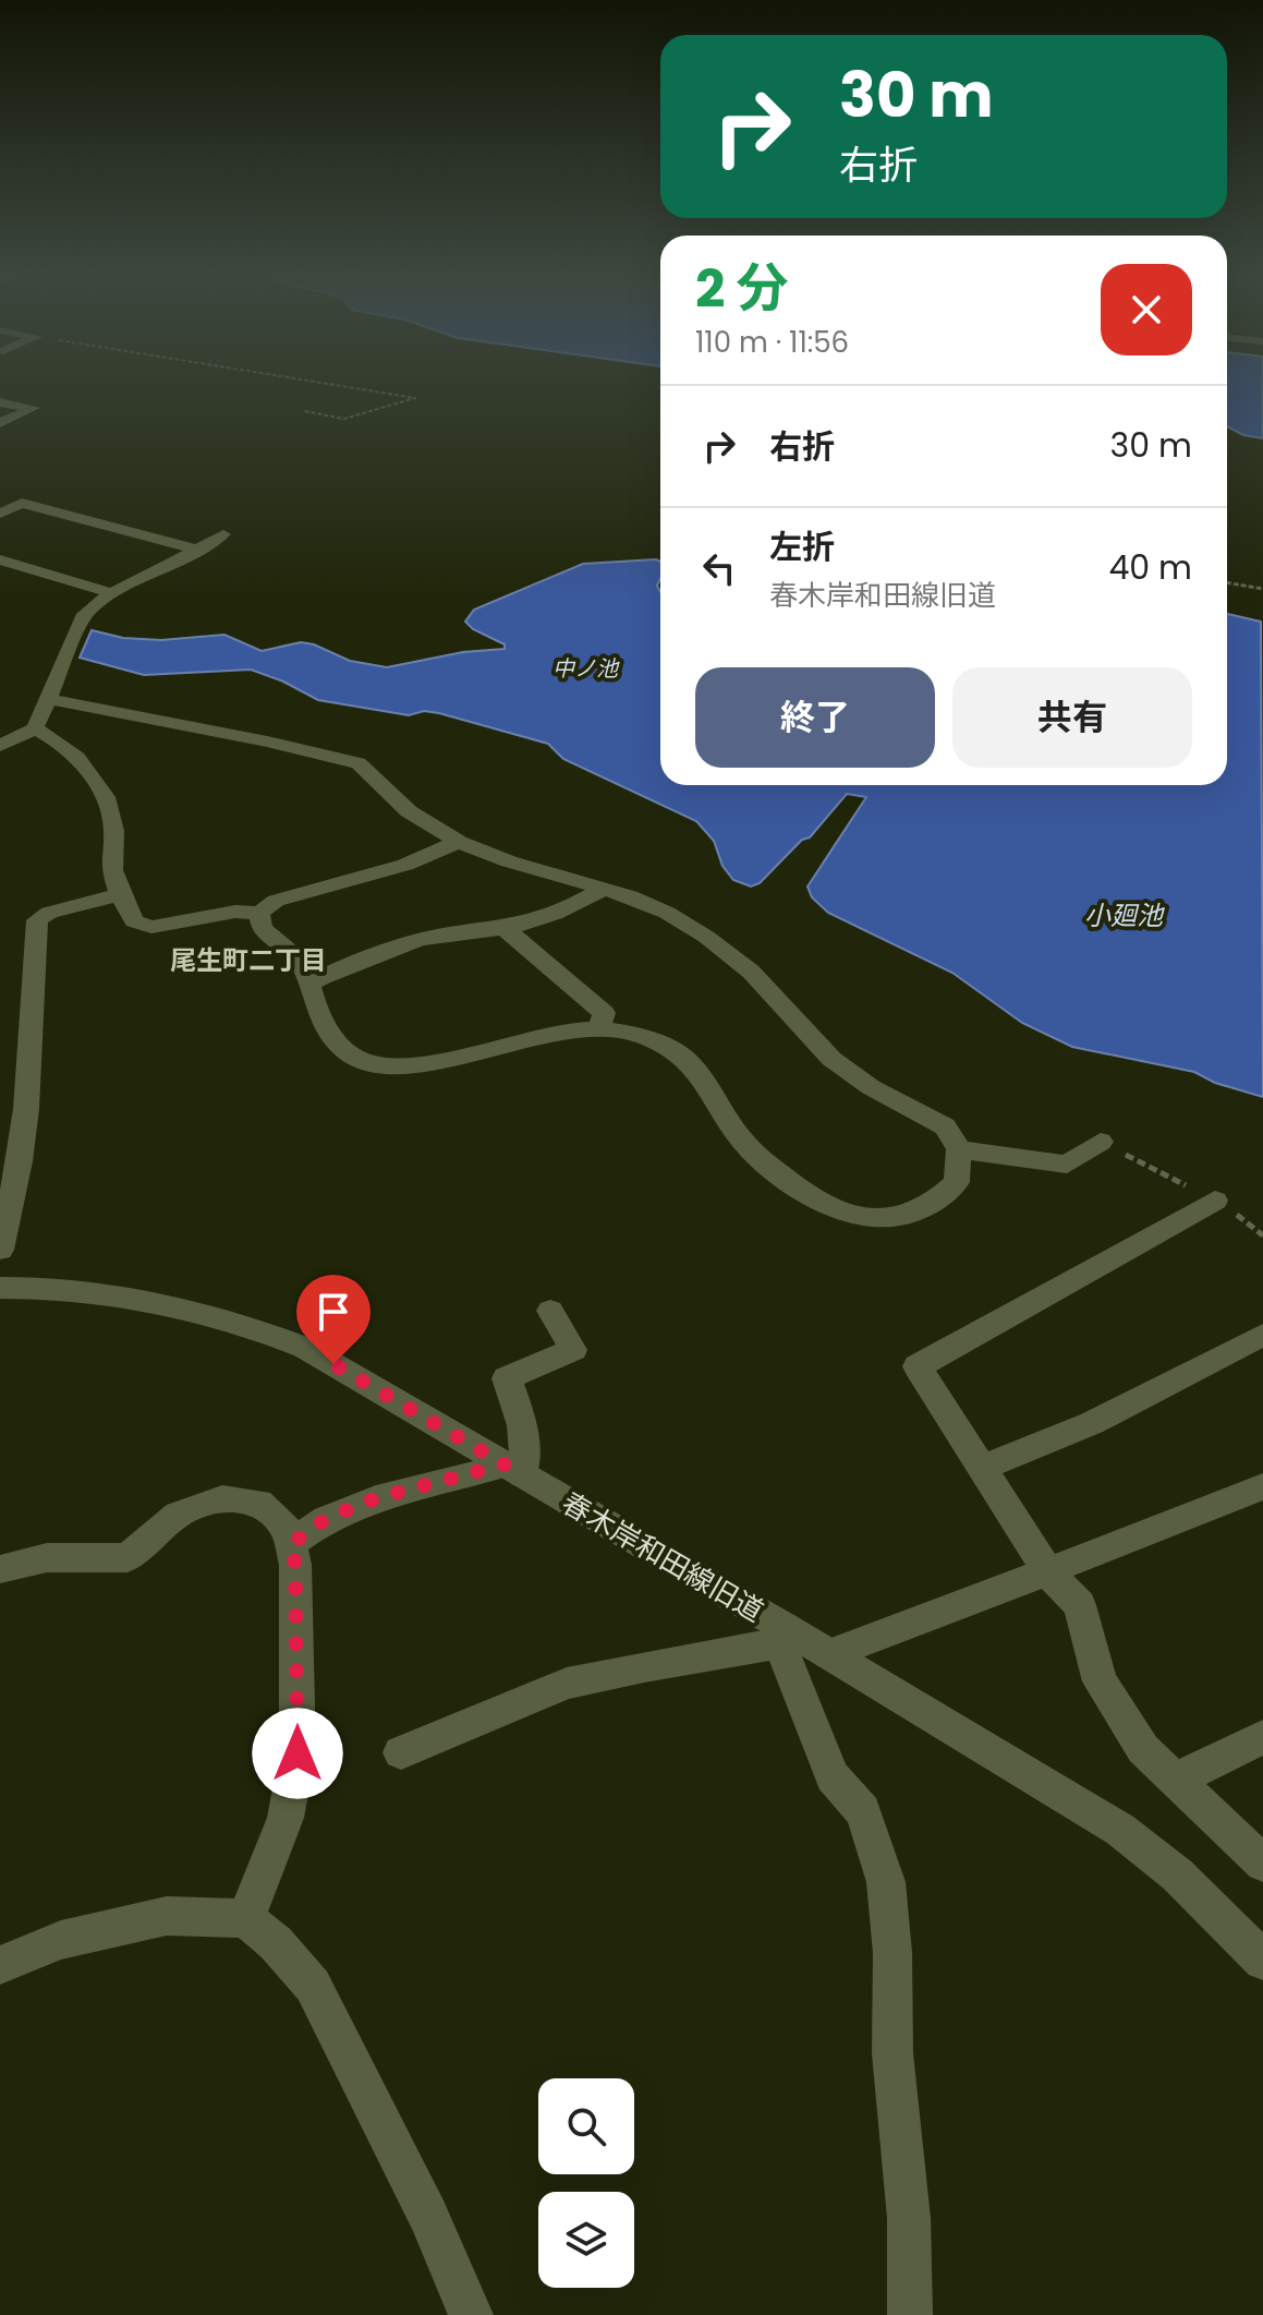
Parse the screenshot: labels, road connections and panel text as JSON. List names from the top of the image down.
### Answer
{
  "streets": {
    "street": ["春木岸和田線旧道"]
  },
  "districts": ["尾生町二丁目"],
  "water": ["中ノ池", "小廻池"],
  "page": {
    "turn": ["30 m", "右折"],
    "heading": ["2 分", "110 m · 11:56"],
    "list": [
      {
        "name": "右折",
        "value": "30 m"
      },
      {
        "name": "左折",
        "note": "春木岸和田線旧道",
        "value": "40 m"
      }
    ],
    "buttons": ["終了", "共有"]
  }
}
